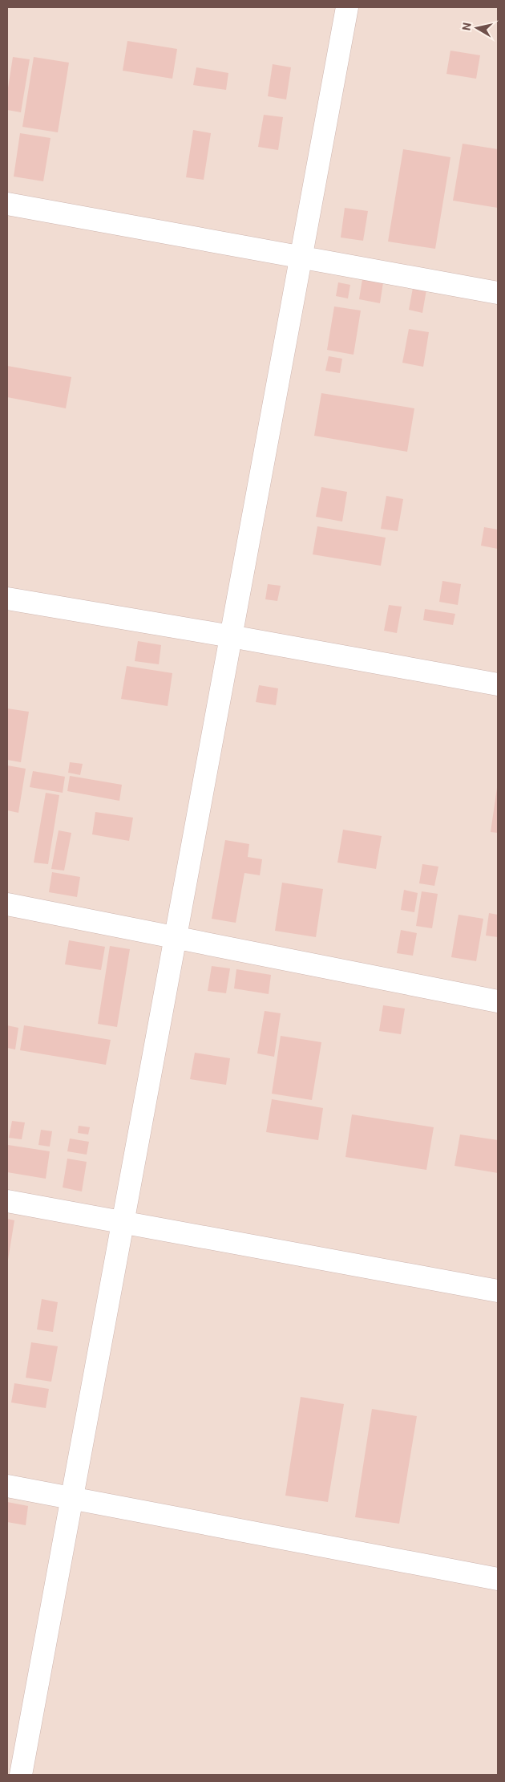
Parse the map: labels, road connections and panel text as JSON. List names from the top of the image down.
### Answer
{
  "north": "left"
}
